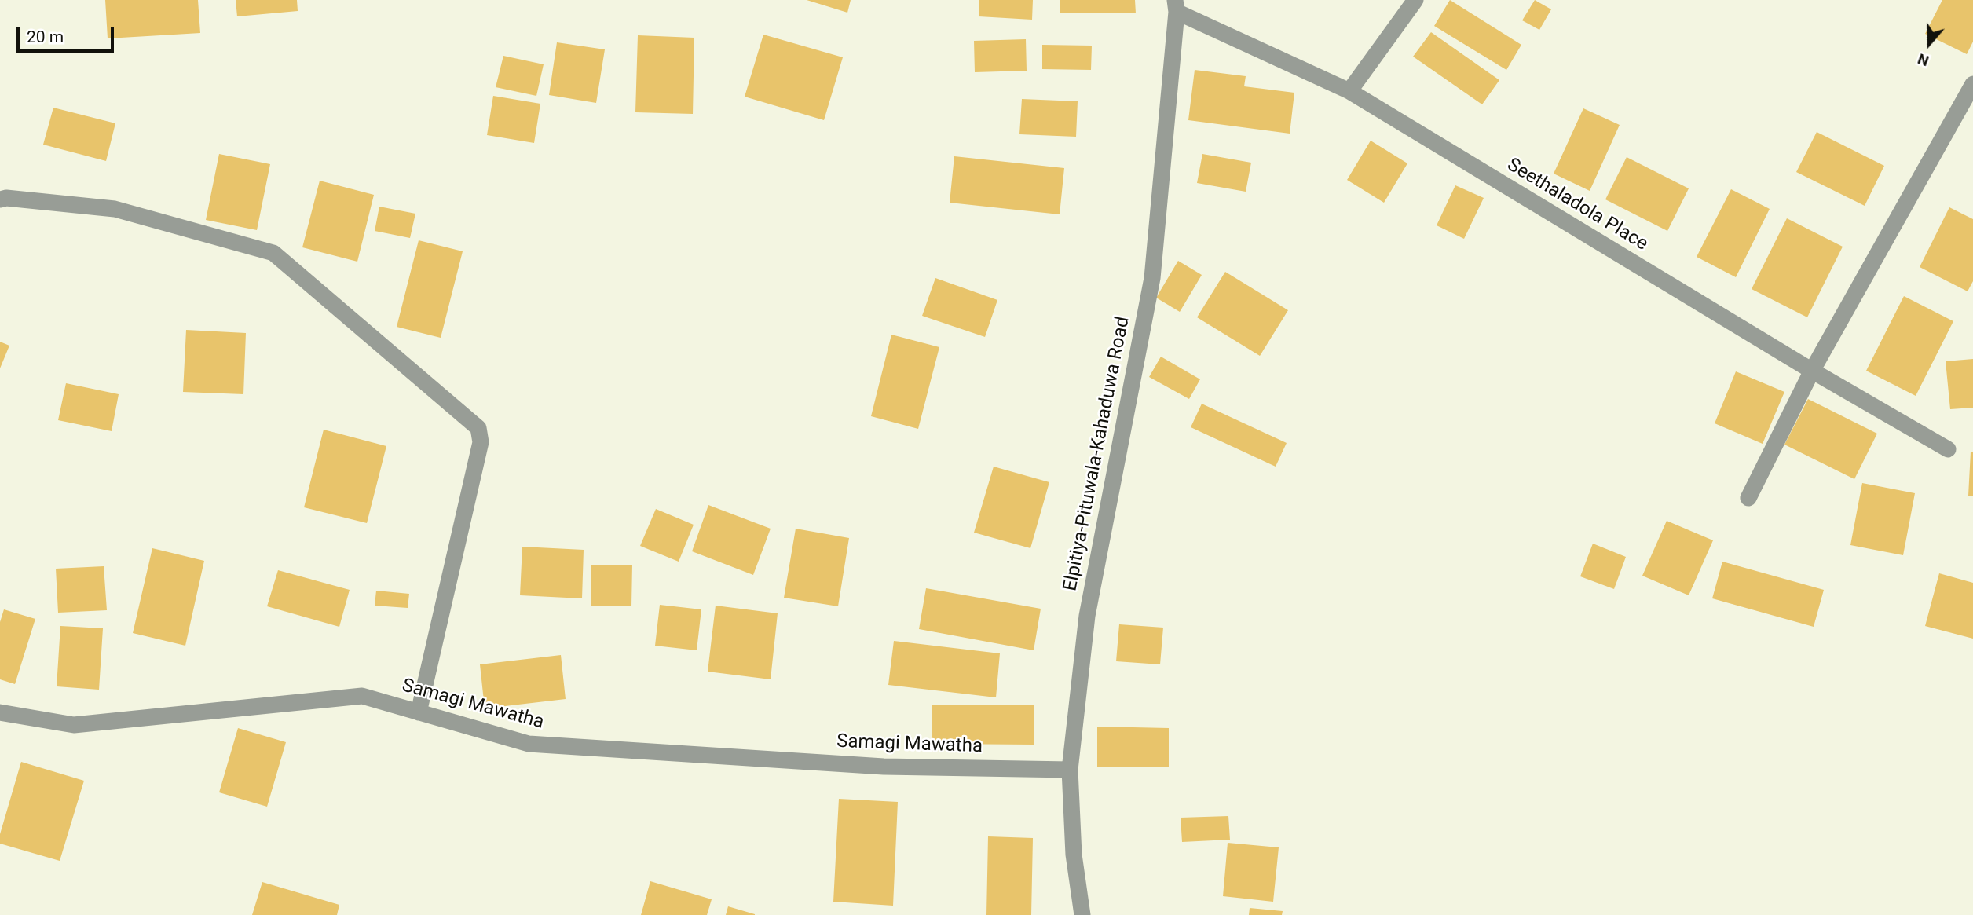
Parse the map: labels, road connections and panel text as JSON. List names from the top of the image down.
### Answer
{
  "streets": {
    "street": ["Seethaladola Place", "Elpitiya-Pituwala-Kahaduwa Road", "Samagi Mawatha"]
  },
  "crossings": [
    ["Seethaladola Place", "Elpitiya-Pituwala-Kahaduwa Road"],
    ["Elpitiya-Pituwala-Kahaduwa Road", "Samagi Mawatha"]
  ],
  "scale_bar": "20 m",
  "north": "bottom"
}
